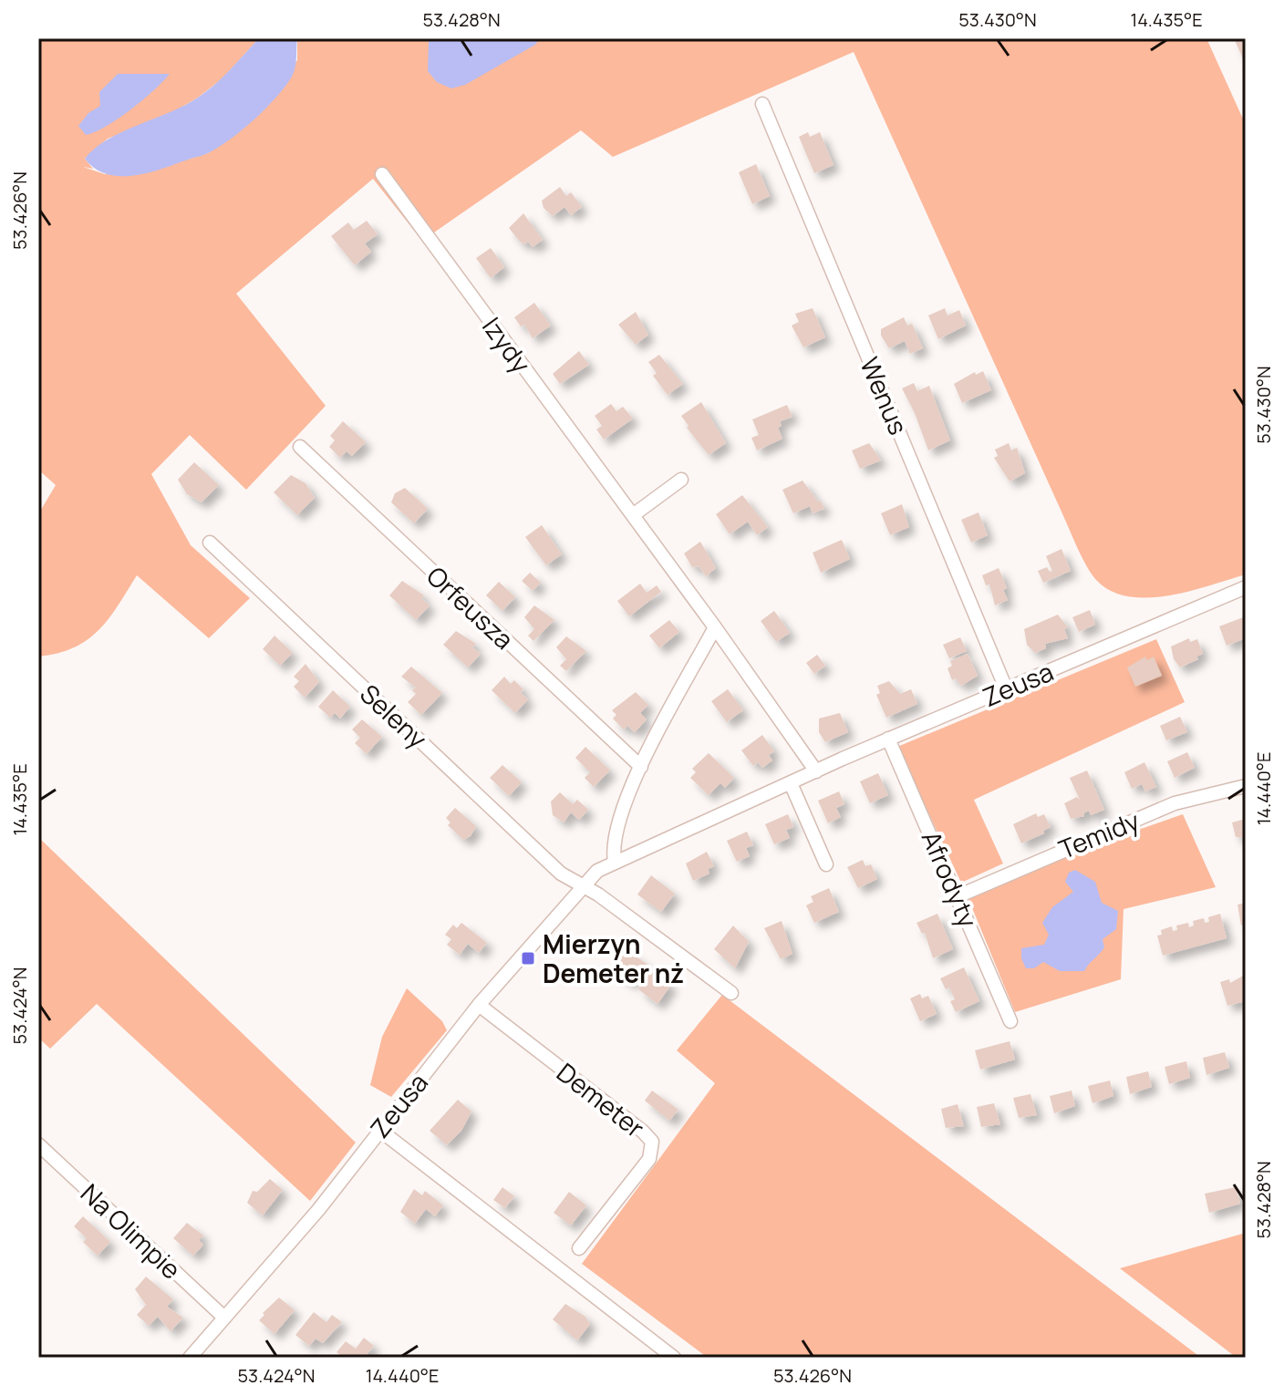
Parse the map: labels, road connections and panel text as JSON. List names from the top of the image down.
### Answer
{
  "streets": {
    "street": [
      "Izydy",
      "Wenus",
      "Orfeusza",
      "Zeusa",
      "Seleny",
      "Temidy",
      "Afrodyty",
      "Demeter",
      "Na Olimpie"
    ]
  },
  "crossings": [
    ["Izydy", "Zeusa"],
    ["Wenus", "Zeusa"],
    ["Zeusa", "Seleny"],
    ["Zeusa", "Afrodyty"],
    ["Zeusa", "Demeter"],
    ["Zeusa", "Na Olimpie"],
    ["Temidy", "Afrodyty"]
  ],
  "places": {
    "transit": ["Mierzyn Demeter nż"]
  },
  "coordinates": [
    "53.428°N",
    "53.430°N",
    "14.435°E",
    "53.426°N",
    "14.440°E",
    "53.424°N"
  ]
}
